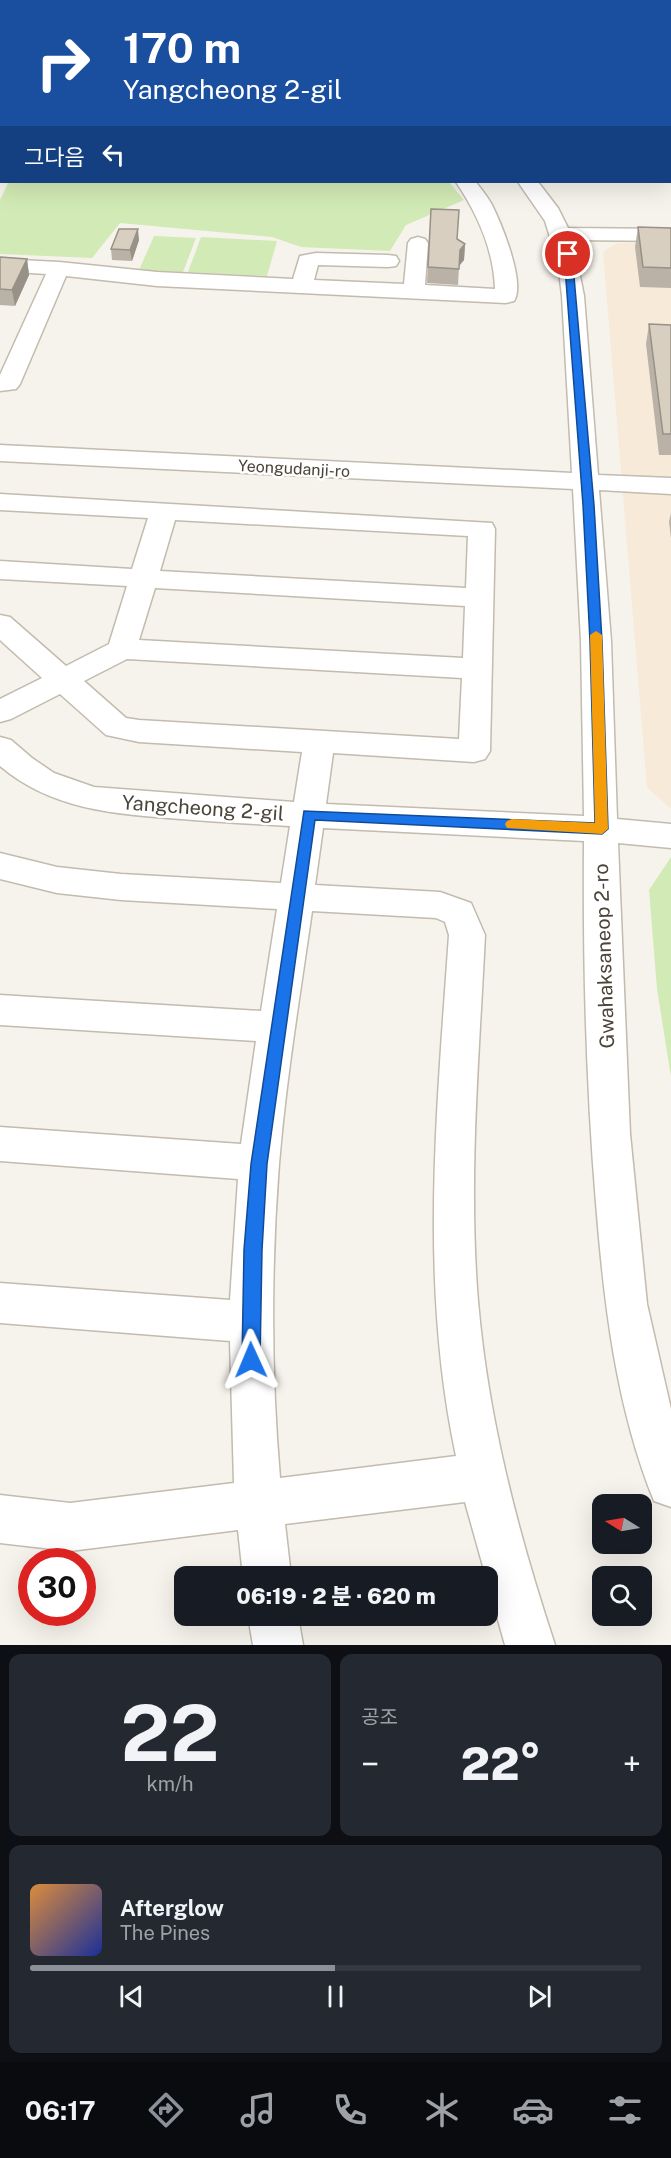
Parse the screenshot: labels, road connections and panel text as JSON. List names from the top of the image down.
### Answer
{
  "streets": {
    "street": ["Yeongudanji-ro", "Yangcheong 2-gil", "Gwahaksaneop 2-ro"]
  },
  "crossings": [
    ["Yeongudanji-ro", "Gwahaksaneop 2-ro"],
    ["Yangcheong 2-gil", "Gwahaksaneop 2-ro"]
  ],
  "north": "left",
  "page": {
    "turn": ["170 m", "Yangcheong 2-gil"],
    "then": "그다음",
    "limit": "30",
    "trip": "06:19 · 2 분 · 620 m",
    "tile": [
      ["22", "km/h"],
      "공조"
    ],
    "heat": ["−", "22°", "+"],
    "song": ["Afterglow", "The Pines"],
    "tabs": "06:17"
  }
}
